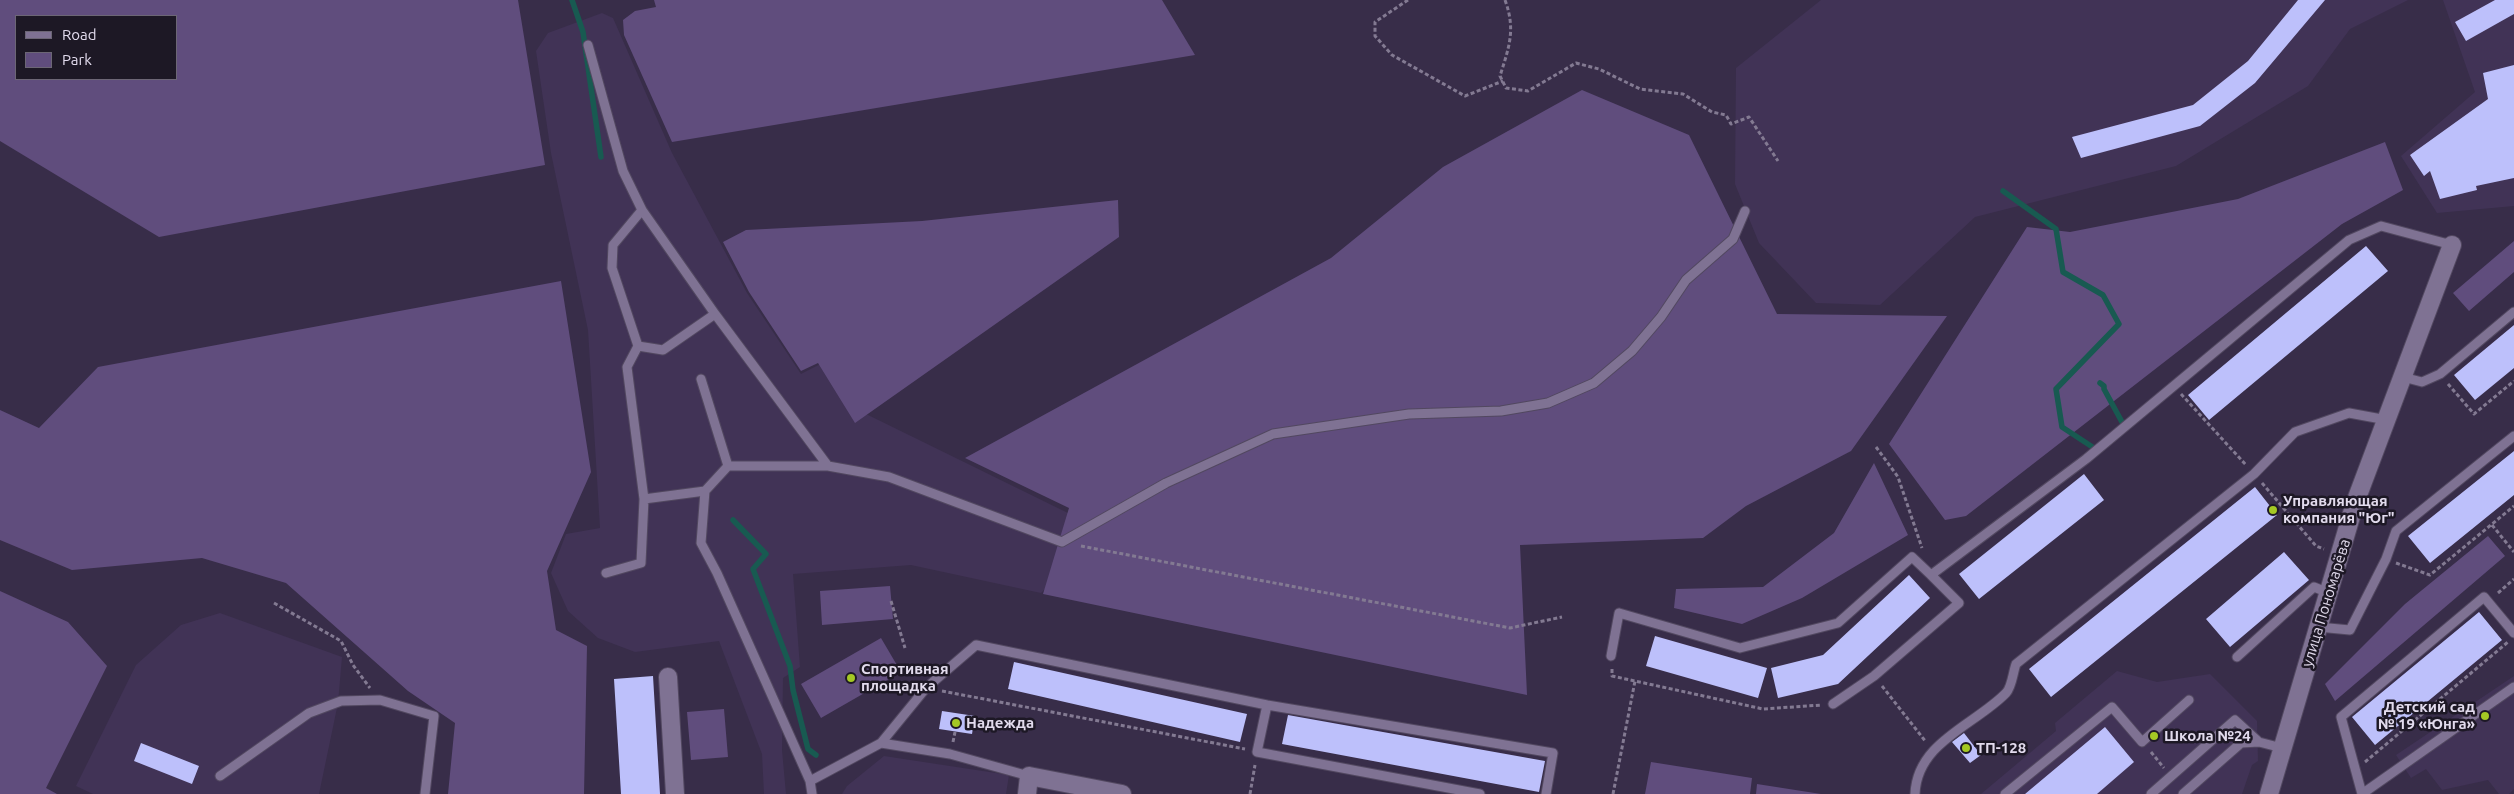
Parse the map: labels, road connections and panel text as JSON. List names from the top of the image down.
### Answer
{
  "streets": {
    "street": ["улица Пономарёва"]
  },
  "places": [
    "Управляющая компания \"Юг\"",
    "Спортивная площадка",
    "Детский сад № 19 «Юнга»",
    "Надежда",
    "Школа №24",
    "ТП-128"
  ],
  "legend": ["Road", "Park"]
}
